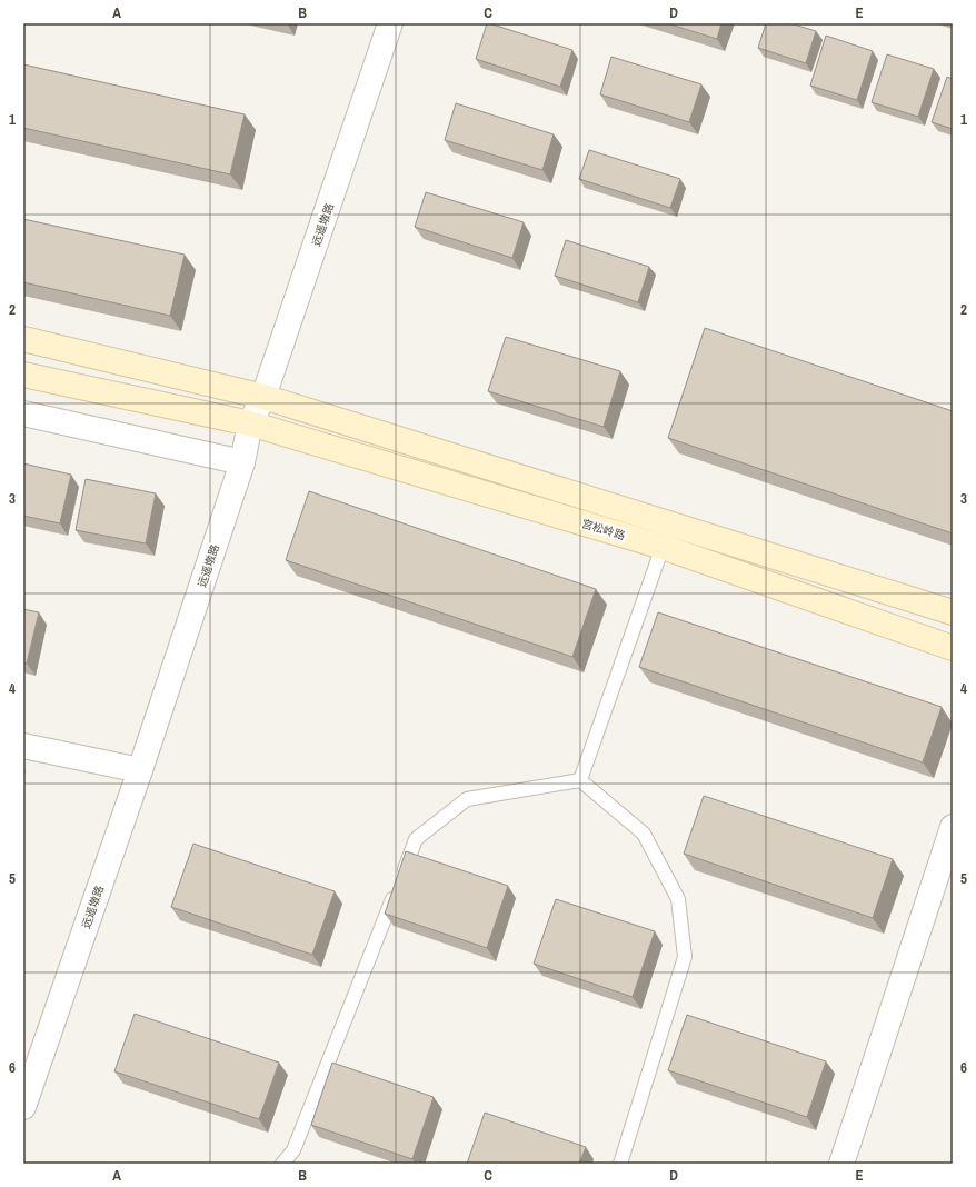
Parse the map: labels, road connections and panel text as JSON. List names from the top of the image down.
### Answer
{
  "streets": {
    "main road": ["宫松岭路"],
    "street": ["远遥墩路"]
  },
  "crossings": [
    ["远遥墩路", "宫松岭路"]
  ],
  "grid": {
    "columns": [
      "A",
      "B",
      "C",
      "D",
      "E"
    ],
    "rows": [
      "1",
      "2",
      "3",
      "4",
      "5",
      "6"
    ]
  }
}
